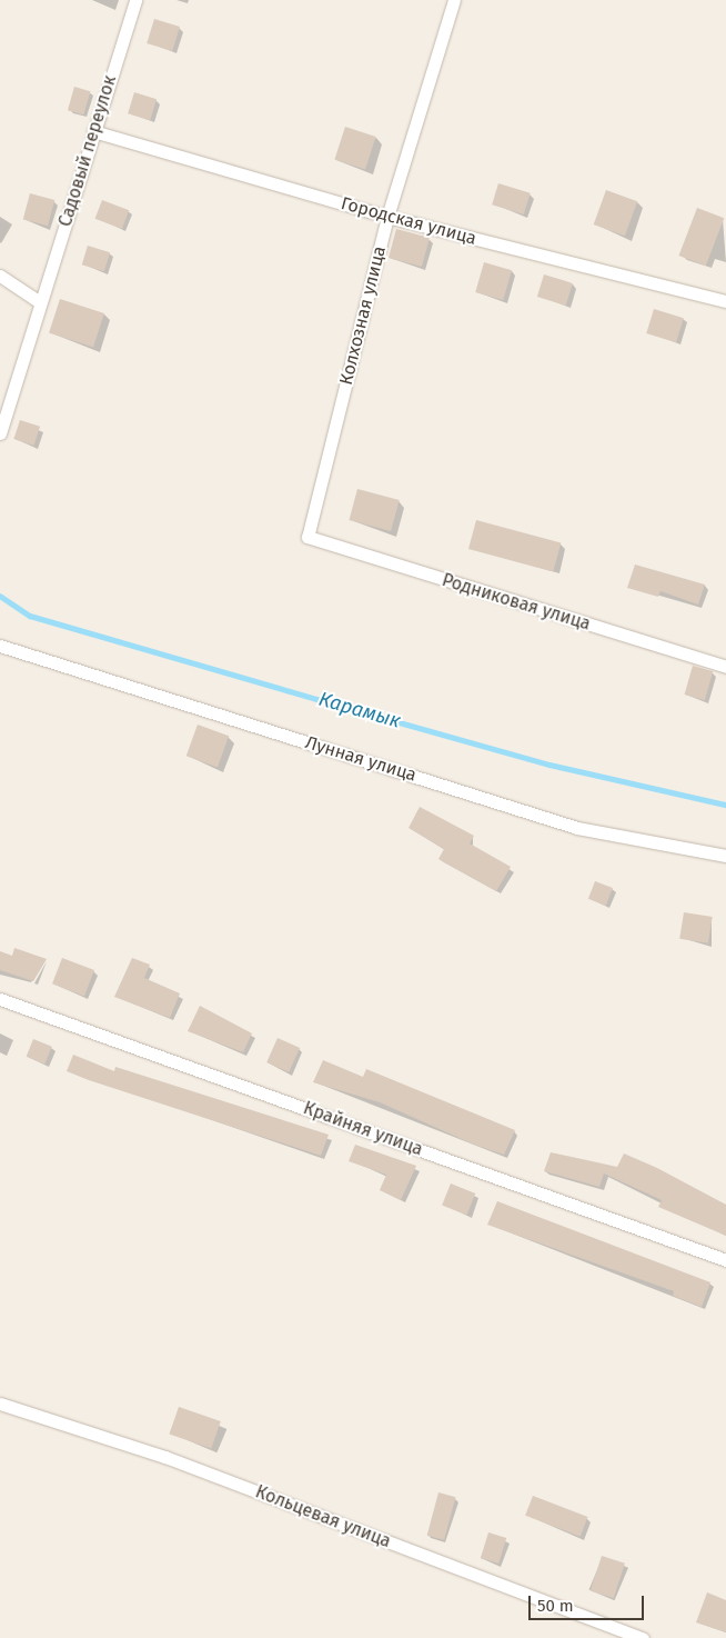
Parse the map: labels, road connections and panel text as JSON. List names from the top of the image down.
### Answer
{
  "streets": {
    "street": [
      "Садовый переулок",
      "Городская улица",
      "Колхозная улица",
      "Родниковая улица",
      "Лунная улица",
      "Крайняя улица",
      "Кольцевая улица"
    ]
  },
  "crossings": [
    ["Садовый переулок", "Городская улица"],
    ["Городская улица", "Колхозная улица"],
    ["Колхозная улица", "Родниковая улица"]
  ],
  "water": ["Карамык"],
  "scale_bar": "50 m"
}
